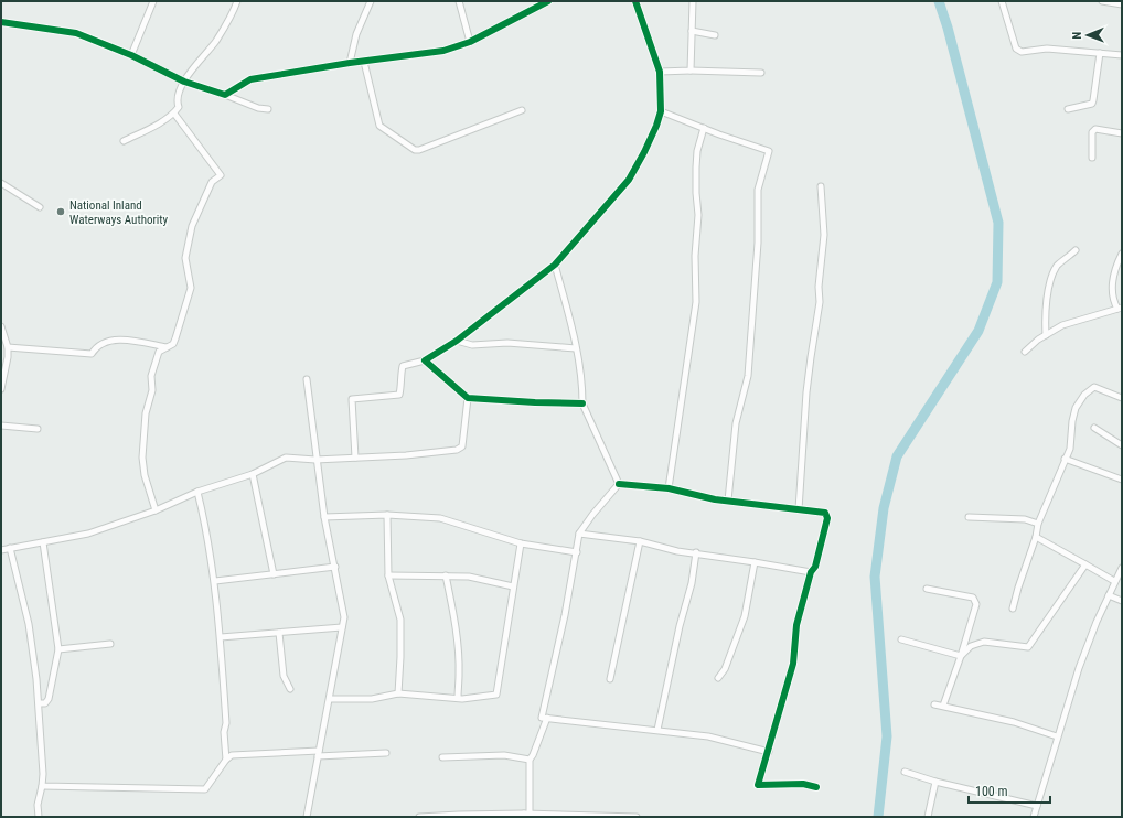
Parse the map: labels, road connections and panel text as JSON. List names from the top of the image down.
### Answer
{
  "places": ["National Inland Waterways Authority"],
  "scale_bar": "100 m",
  "north": "left"
}
